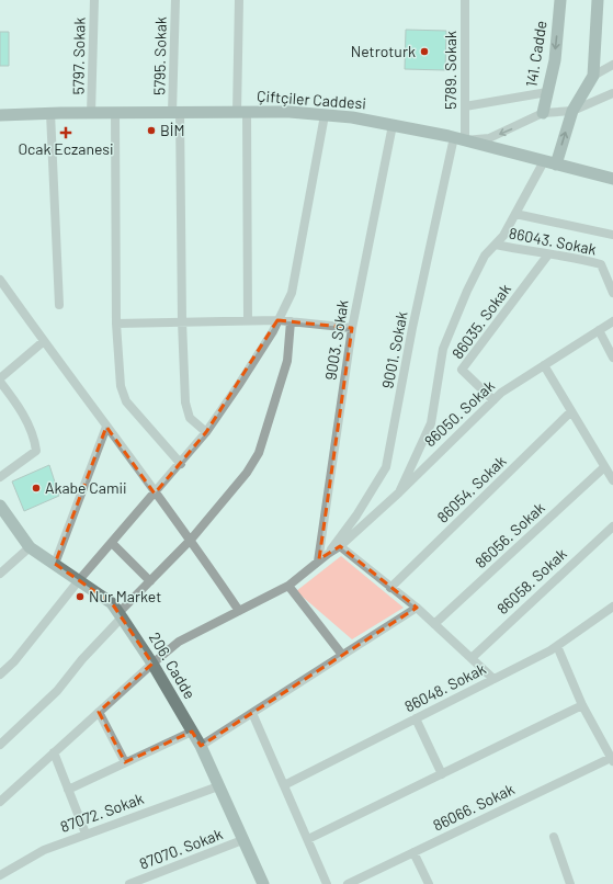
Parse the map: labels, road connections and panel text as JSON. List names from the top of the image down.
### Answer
{
  "streets": {
    "street": [
      "141. Cadde",
      "5797. Sokak",
      "5795. Sokak",
      "5789. Sokak",
      "Çiftçiler Caddesi",
      "86043. Sokak",
      "86035. Sokak",
      "9003. Sokak",
      "9001. Sokak",
      "86050. Sokak",
      "86054. Sokak",
      "86056. Sokak",
      "86058. Sokak",
      "206. Cadde",
      "86048. Sokak",
      "86066. Sokak",
      "87072. Sokak",
      "87070. Sokak"
    ]
  },
  "crossings": [
    ["5797. Sokak", "Çiftçiler Caddesi"],
    ["5795. Sokak", "Çiftçiler Caddesi"],
    ["5789. Sokak", "Çiftçiler Caddesi"],
    ["5789. Sokak", "9001. Sokak"],
    ["Çiftçiler Caddesi", "9003. Sokak"],
    ["Çiftçiler Caddesi", "9001. Sokak"],
    ["86043. Sokak", "86035. Sokak"],
    ["86035. Sokak", "86050. Sokak"],
    ["9001. Sokak", "86050. Sokak"],
    ["206. Cadde", "87072. Sokak"],
    ["206. Cadde", "87070. Sokak"]
  ],
  "places": {
    "other": [
      "Netroturk",
      "BİM",
      "Akabe Camii",
      "Nur Market"
    ],
    "health": ["Ocak Eczanesi"]
  }
}
